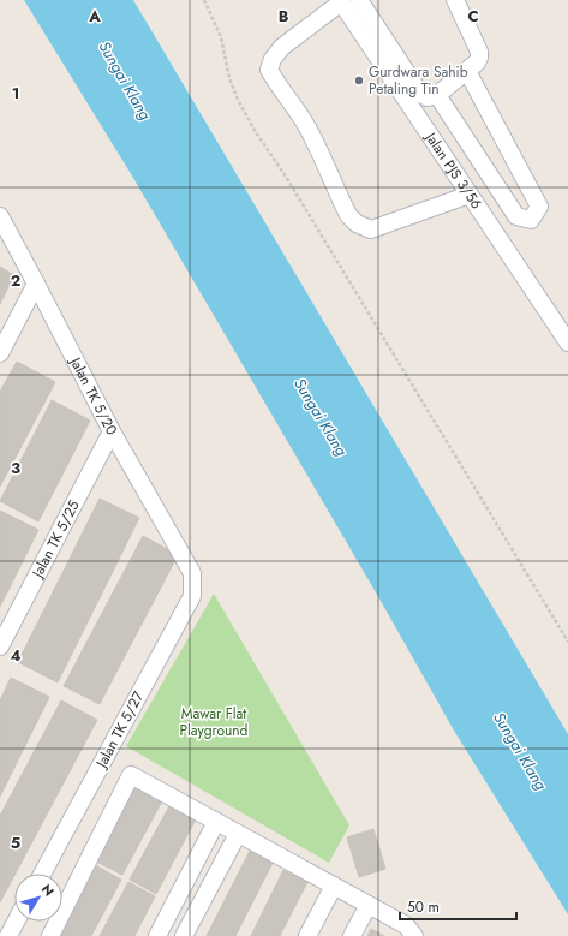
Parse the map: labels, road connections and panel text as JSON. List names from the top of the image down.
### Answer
{
  "streets": {
    "street": [
      "Jalan PJS 3/56",
      "Jalan TK 5/20",
      "Jalan TK 5/25",
      "Jalan TK 5/27"
    ]
  },
  "crossings": [
    ["Jalan TK 5/20", "Jalan TK 5/25"],
    ["Jalan TK 5/20", "Jalan TK 5/27"]
  ],
  "water": ["Sungai Klang"],
  "parks": ["Mawar Flat Playground"],
  "places": ["Gurdwara Sahib Petaling Tin"],
  "scale_bar": "50 m",
  "north": "top right",
  "grid": {
    "columns": ["A", "B", "C"],
    "rows": [
      "1",
      "2",
      "3",
      "4",
      "5"
    ]
  }
}
